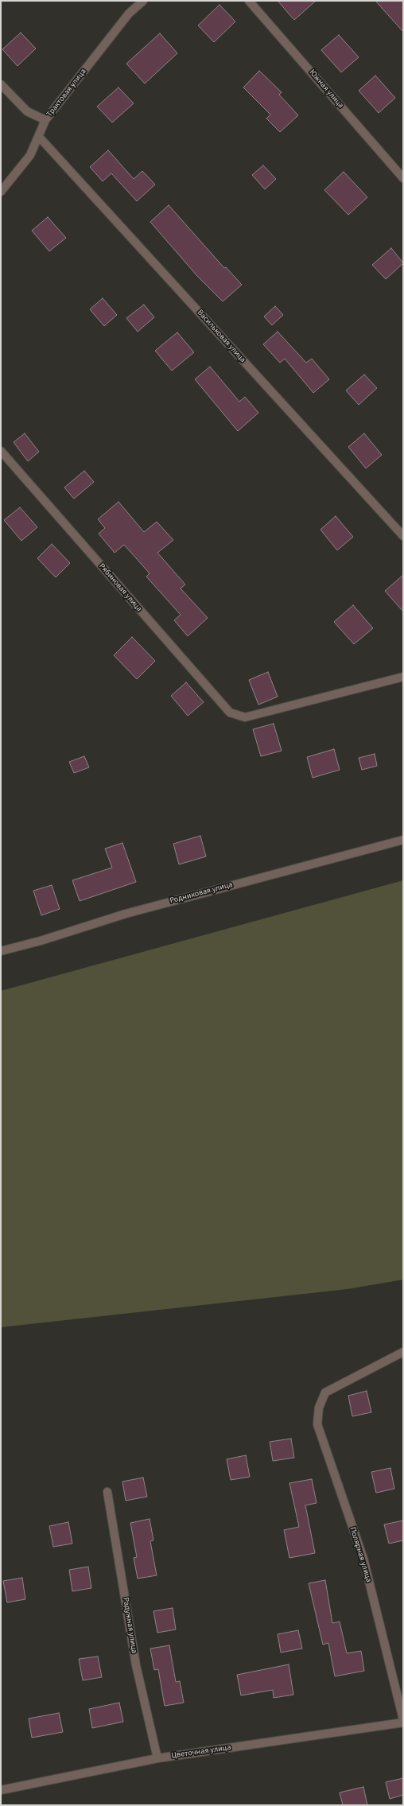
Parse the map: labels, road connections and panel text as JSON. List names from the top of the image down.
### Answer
{
  "streets": {
    "street": [
      "Южная улица",
      "Трактовая улица",
      "Васильковая улица",
      "Рябиновая улица",
      "Родниковая улица",
      "Полярная улица",
      "Радужная улица",
      "Цветочная улица"
    ]
  },
  "crossings": [
    ["Трактовая улица", "Васильковая улица"],
    ["Радужная улица", "Цветочная улица"]
  ]
}
